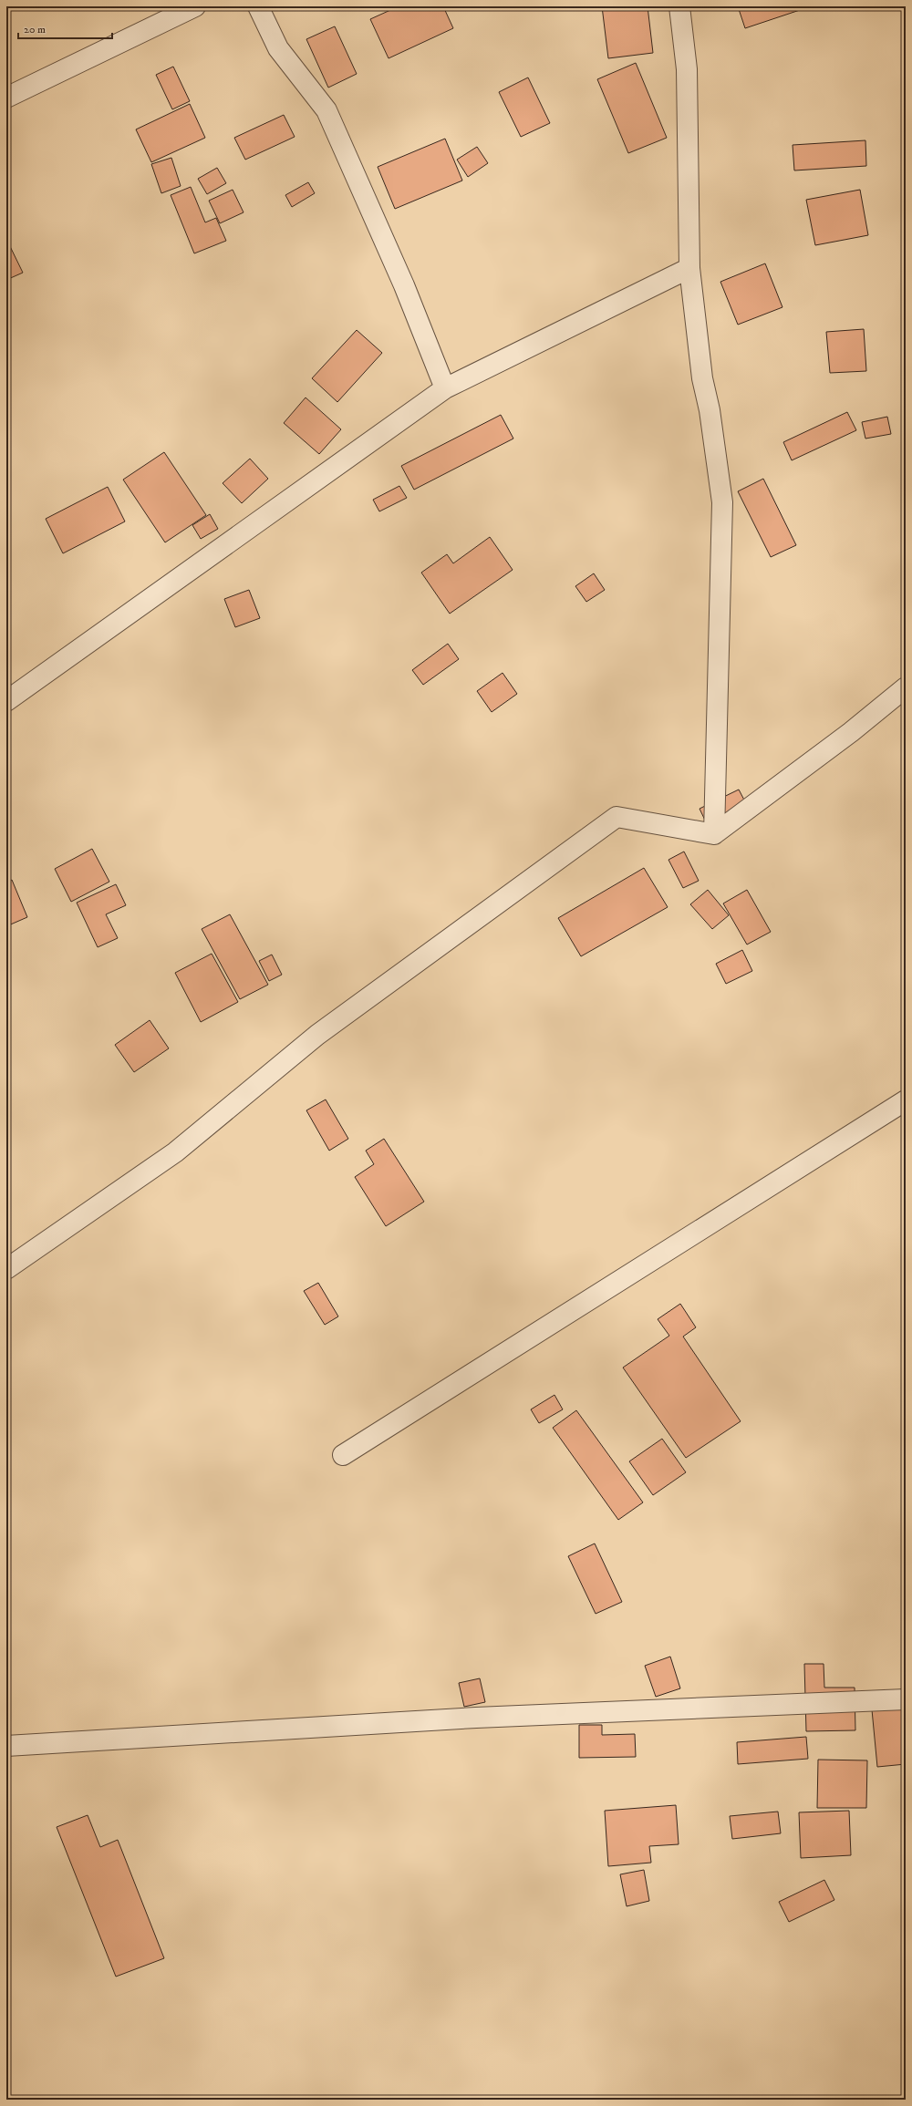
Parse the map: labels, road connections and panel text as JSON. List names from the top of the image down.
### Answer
{
  "scale_bar": "20 m"
}
